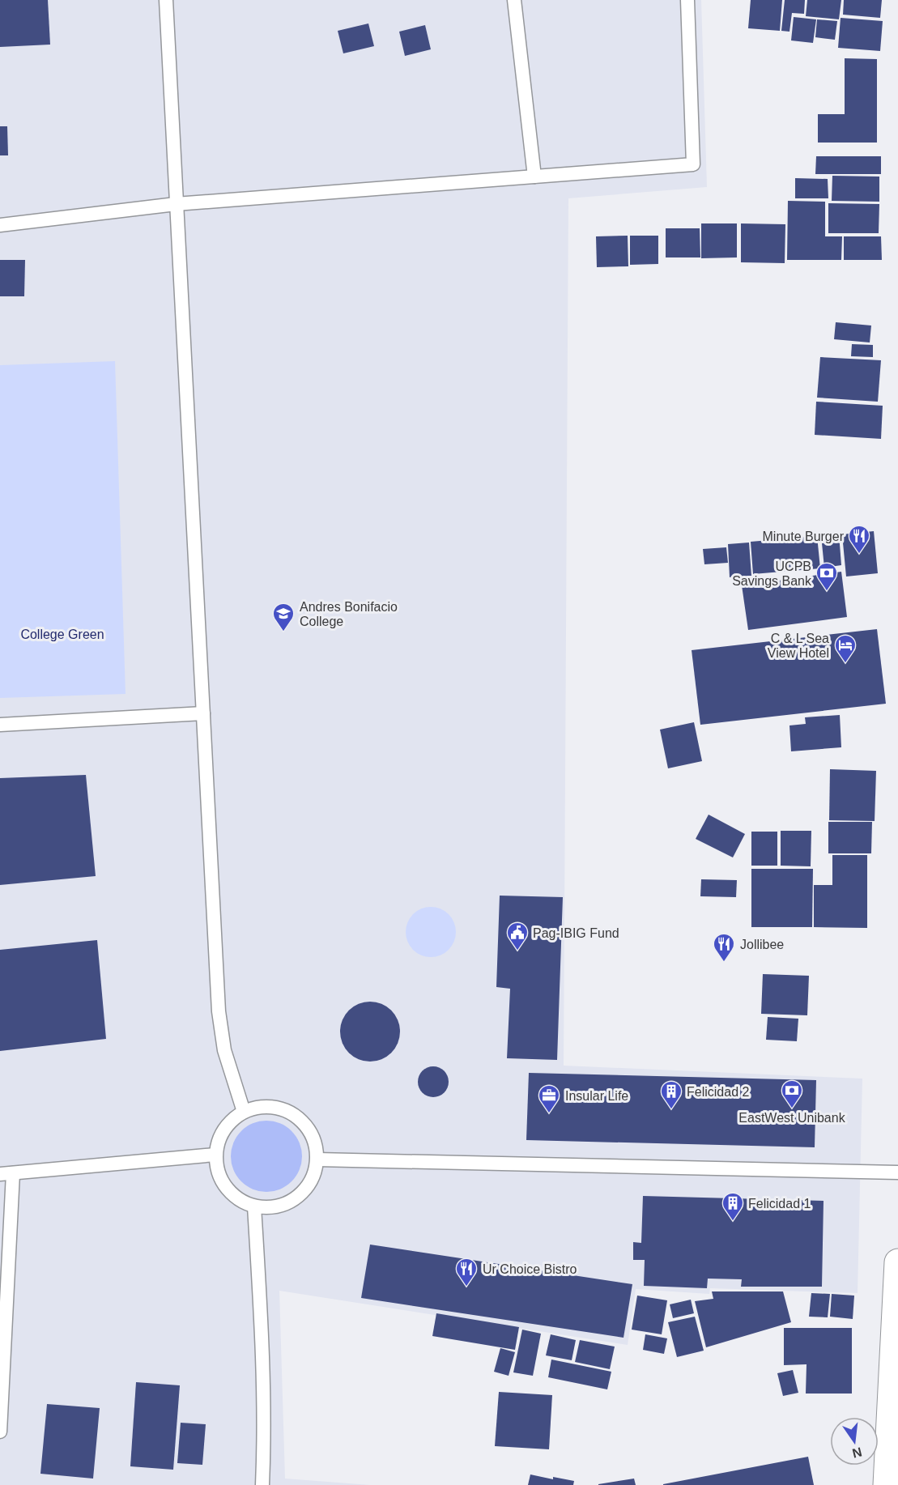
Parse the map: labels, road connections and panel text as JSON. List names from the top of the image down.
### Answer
{
  "parks": ["College Green"],
  "places": {
    "restaurant": ["Minute Burger", "Jollibee", "Ur Choice Bistro"],
    "bank": ["UCPB Savings Bank", "EastWest Unibank"],
    "school or university": ["Andres Bonifacio College"],
    "hotel": ["C & L Sea View Hotel"],
    "public building": ["Pag-IBIG Fund"],
    "building": ["Felicidad 2", "Felicidad 1"],
    "office": ["Insular Life"]
  },
  "north": "bottom"
}
